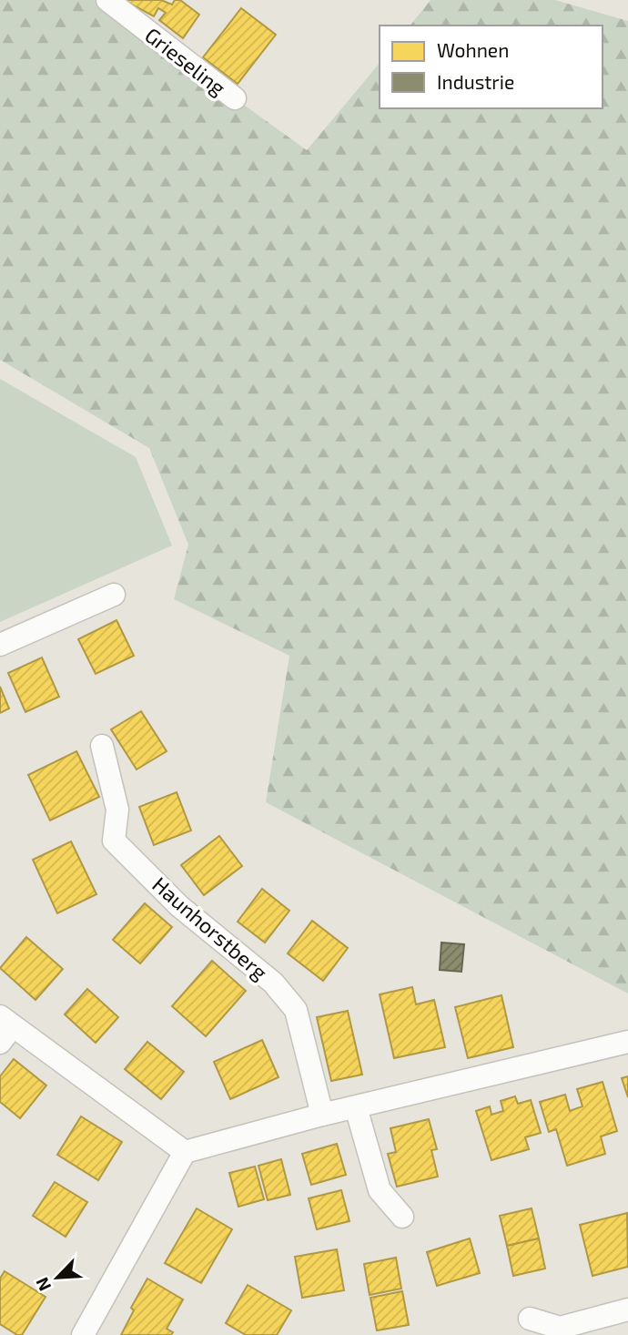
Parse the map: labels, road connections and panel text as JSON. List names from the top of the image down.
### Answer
{
  "streets": {
    "street": ["Grieseling", "Haunhorstberg"]
  },
  "legend": ["Wohnen", "Industrie"],
  "north": "bottom left"
}
